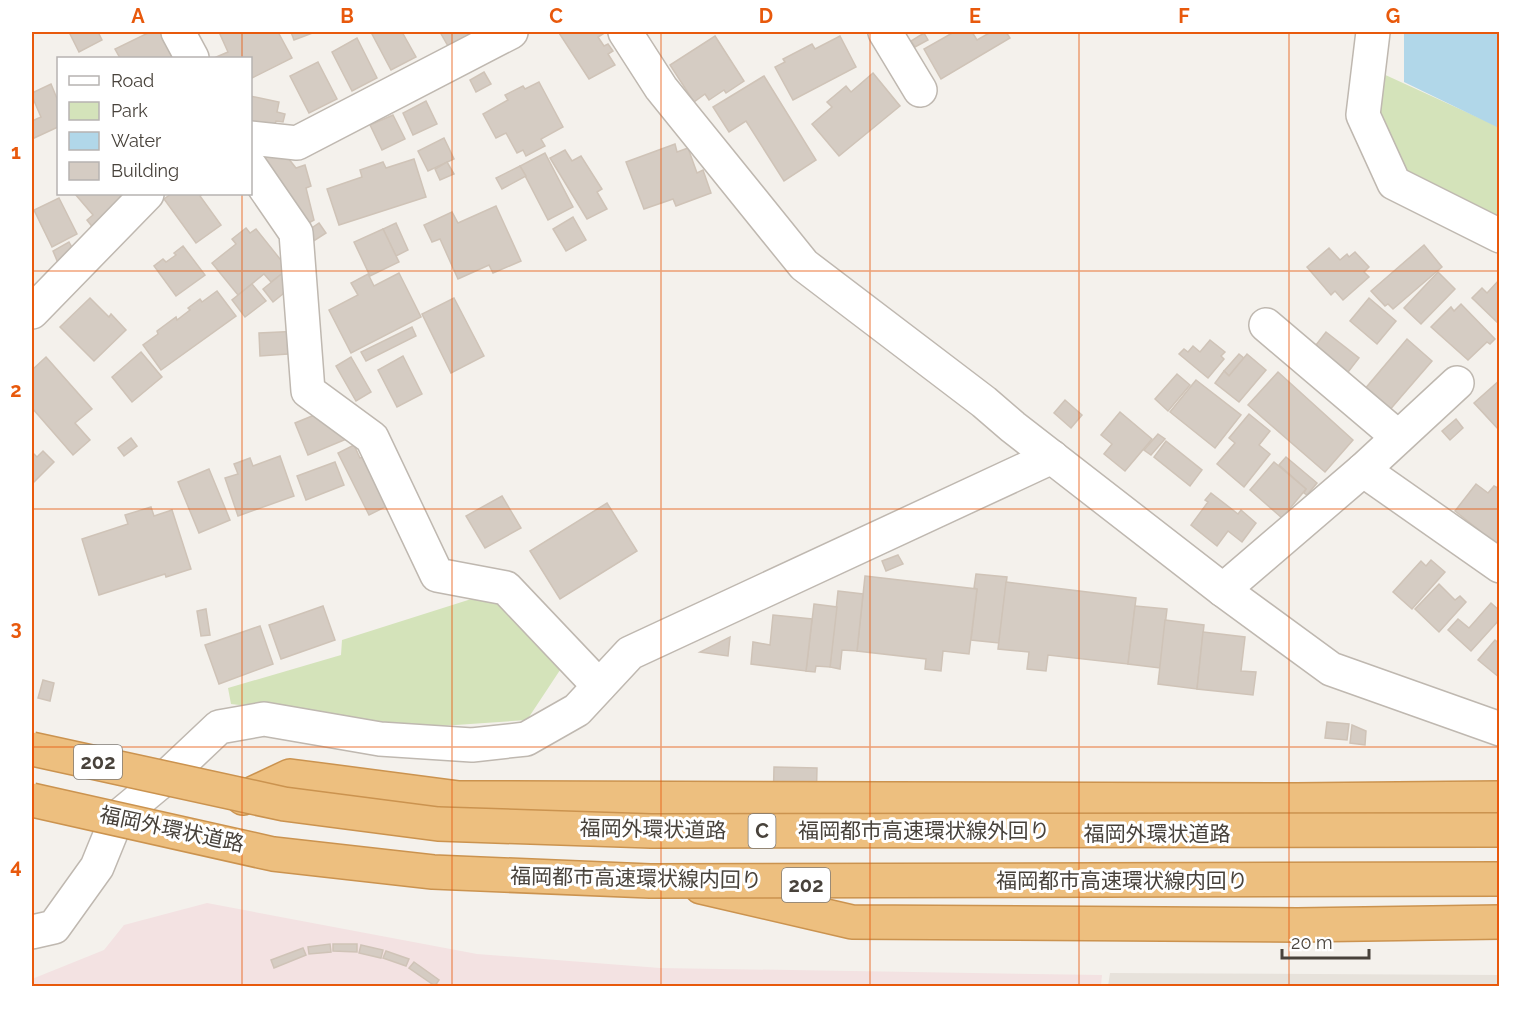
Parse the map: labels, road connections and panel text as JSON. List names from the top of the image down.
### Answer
{
  "streets": {
    "highway": [
      "202",
      "福岡外環状道路",
      "福岡都市高速環状線外回り",
      "C",
      "福岡都市高速環状線内回り"
    ]
  },
  "crossings": [
    ["福岡外環状道路", "福岡都市高速環状線内回り"]
  ],
  "legend": [
    "Road",
    "Park",
    "Water",
    "Building"
  ],
  "scale_bar": "20 m",
  "grid": {
    "columns": [
      "A",
      "B",
      "C",
      "D",
      "E",
      "F",
      "G"
    ],
    "rows": [
      "1",
      "2",
      "3",
      "4"
    ]
  }
}
